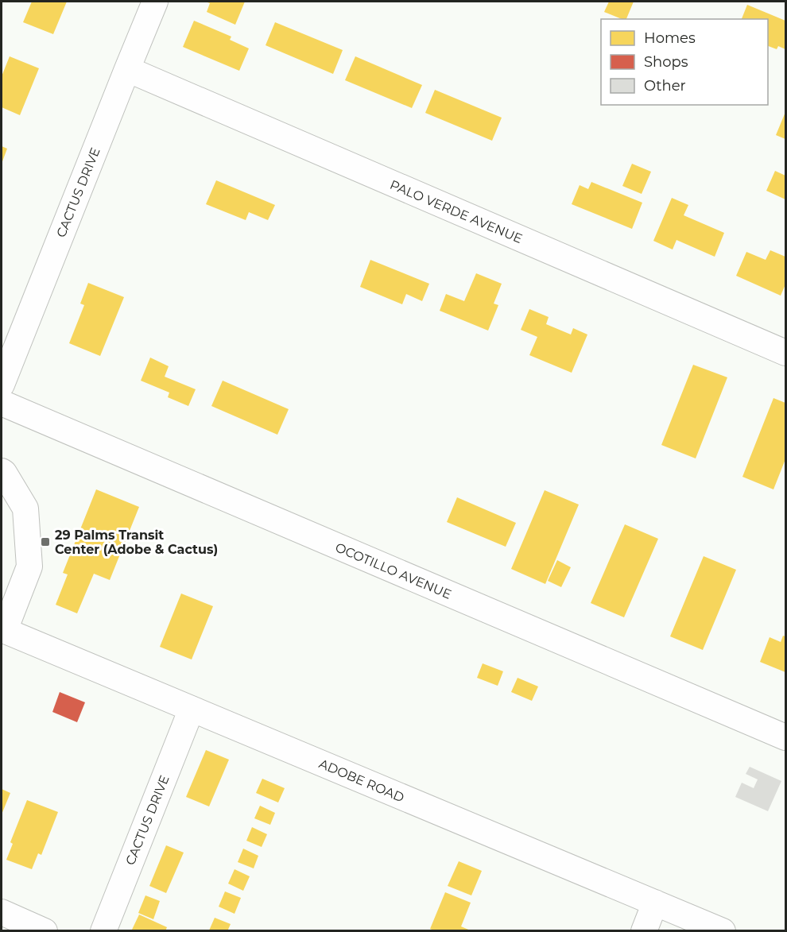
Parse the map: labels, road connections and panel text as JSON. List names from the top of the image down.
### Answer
{
  "streets": {
    "street": [
      "CACTUS DRIVE",
      "PALO VERDE AVENUE",
      "OCOTILLO AVENUE",
      "ADOBE ROAD"
    ]
  },
  "crossings": [
    ["CACTUS DRIVE", "PALO VERDE AVENUE"],
    ["CACTUS DRIVE", "ADOBE ROAD"]
  ],
  "places": {
    "transit": ["29 Palms Transit Center (Adobe & Cactus)"]
  },
  "legend": ["Homes", "Shops", "Other"]
}
